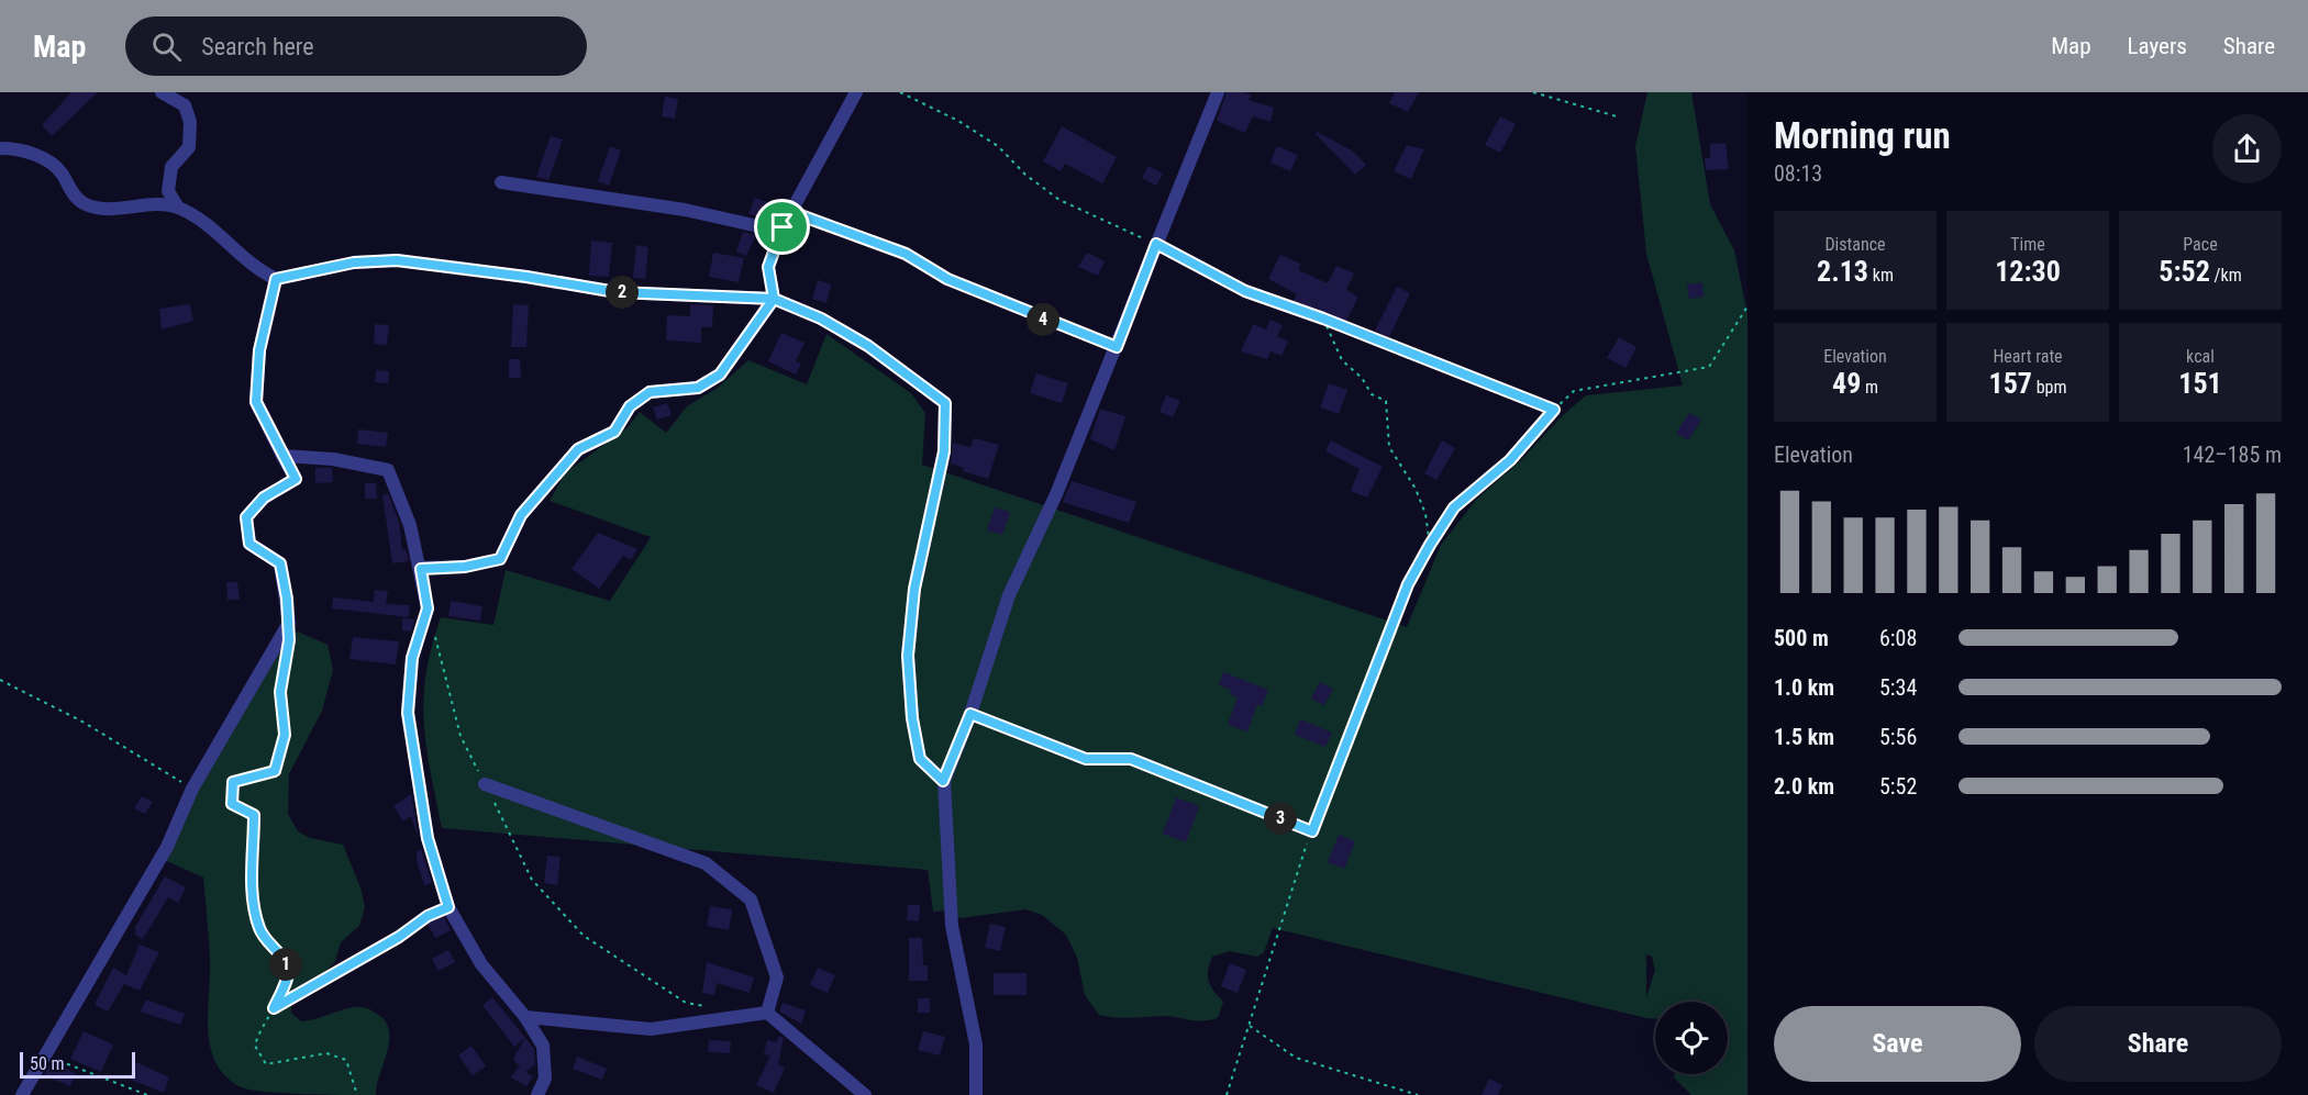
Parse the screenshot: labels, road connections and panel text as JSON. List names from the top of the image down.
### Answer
{
  "scale_bar": "50 m",
  "page": {
    "header": "Map",
    "search": "Search here",
    "nav": ["Map", "Layers", "Share"],
    "heading": ["Morning run", "08:13"],
    "stats": [
      ["Distance", "2.13 km"],
      ["Time", "12:30"],
      ["Pace", "5:52 /km"],
      ["Elevation", "49 m"],
      ["Heart rate", "157 bpm"],
      ["kcal", "151"]
    ],
    "pins": [
      "2",
      "4",
      "3",
      "1"
    ],
    "chart": ["Elevation", "142–185 m"],
    "list": [
      {
        "name": "500 m",
        "note": "6:08"
      },
      {
        "name": "1.0 km",
        "note": "5:34"
      },
      {
        "name": "1.5 km",
        "note": "5:56"
      },
      {
        "name": "2.0 km",
        "note": "5:52"
      }
    ],
    "buttons": ["Save", "Share"],
    "scale": "50 m"
  }
}
